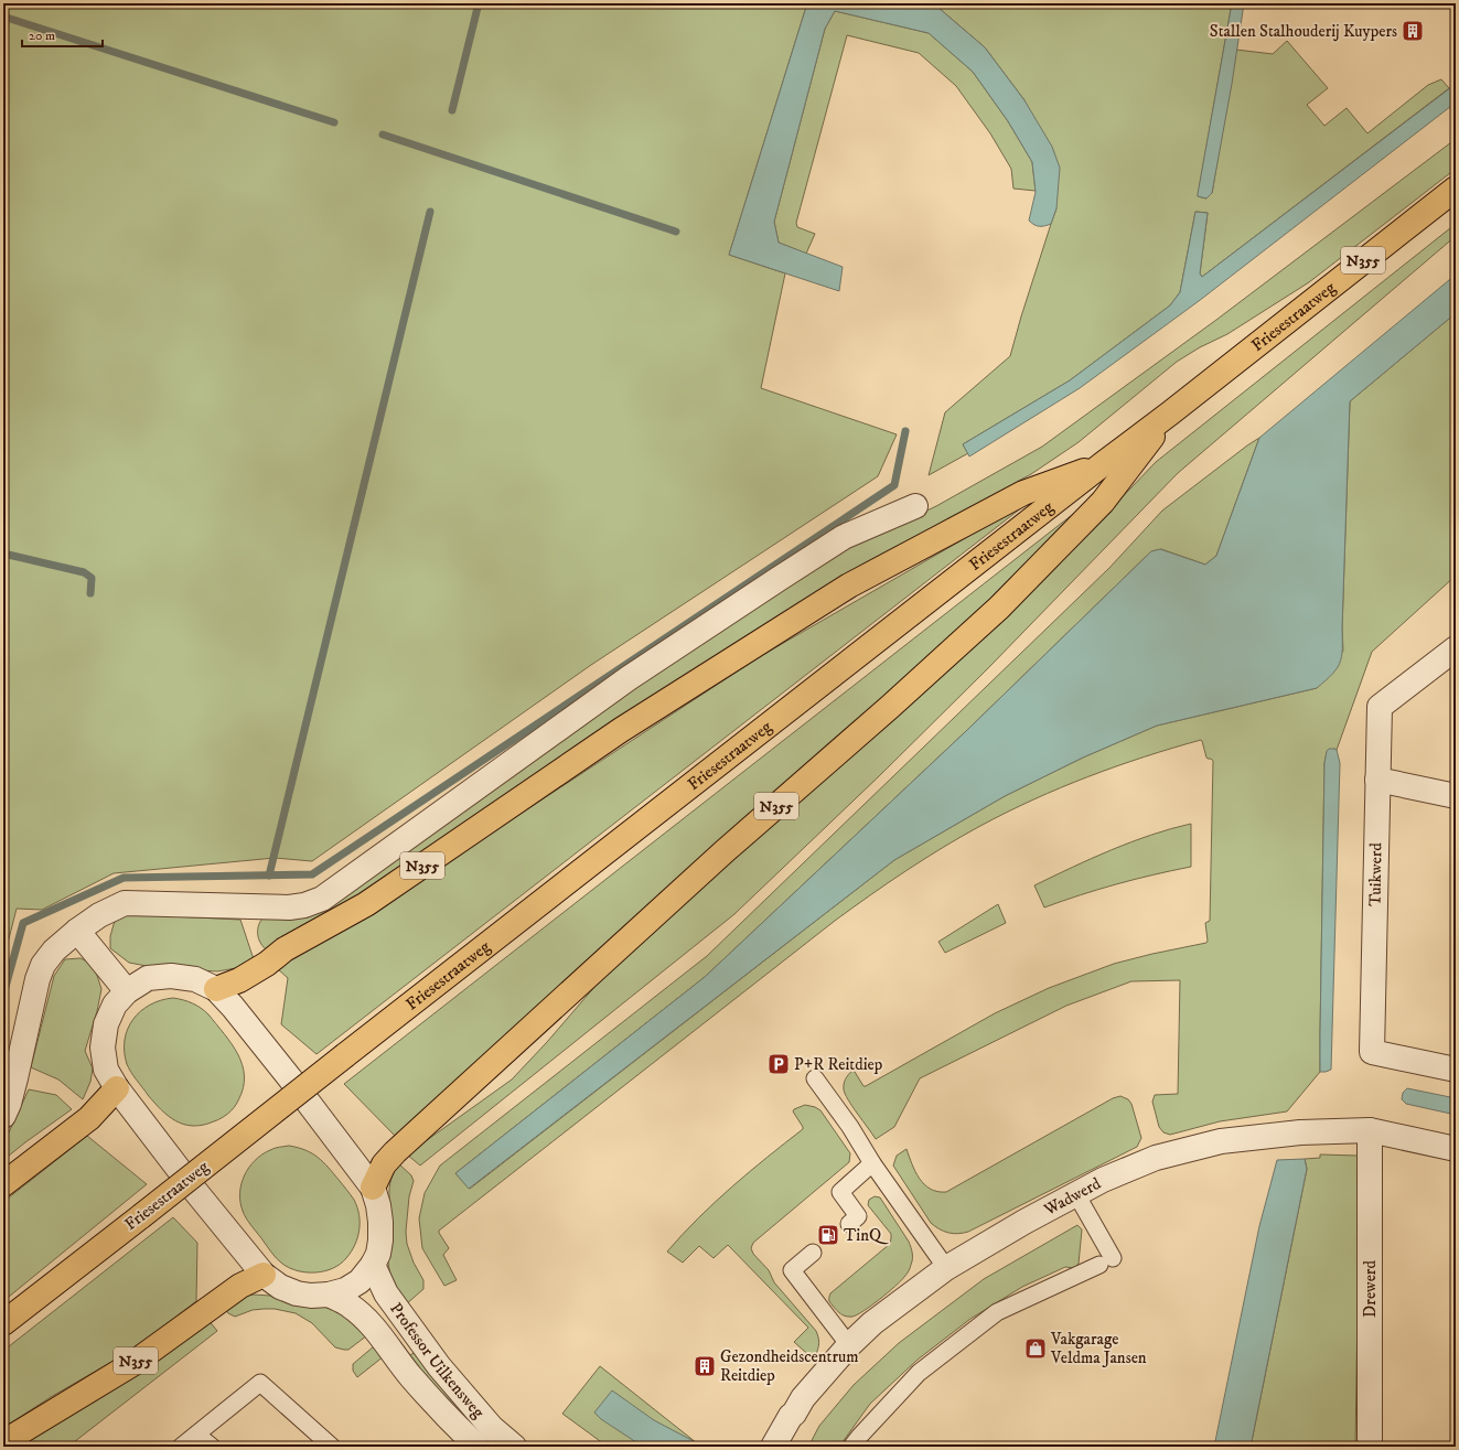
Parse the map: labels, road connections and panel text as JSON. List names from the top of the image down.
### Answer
{
  "streets": {
    "main road": ["N355", "Friesestraatweg"],
    "street": [
      "Tuikwerd",
      "Wadwerd",
      "Drewerd",
      "Professor Uilkensweg"
    ]
  },
  "crossings": [
    ["N355", "Friesestraatweg"],
    ["Wadwerd", "Drewerd"]
  ],
  "places": {
    "building": ["Stallen Stalhouderij Kuypers", "Gezondheidscentrum Reitdiep"],
    "parking": ["P+R Reitdiep"],
    "fuel station": ["TinQ"],
    "shop": ["Vakgarage Veldma Jansen"]
  },
  "scale_bar": "20 m"
}
